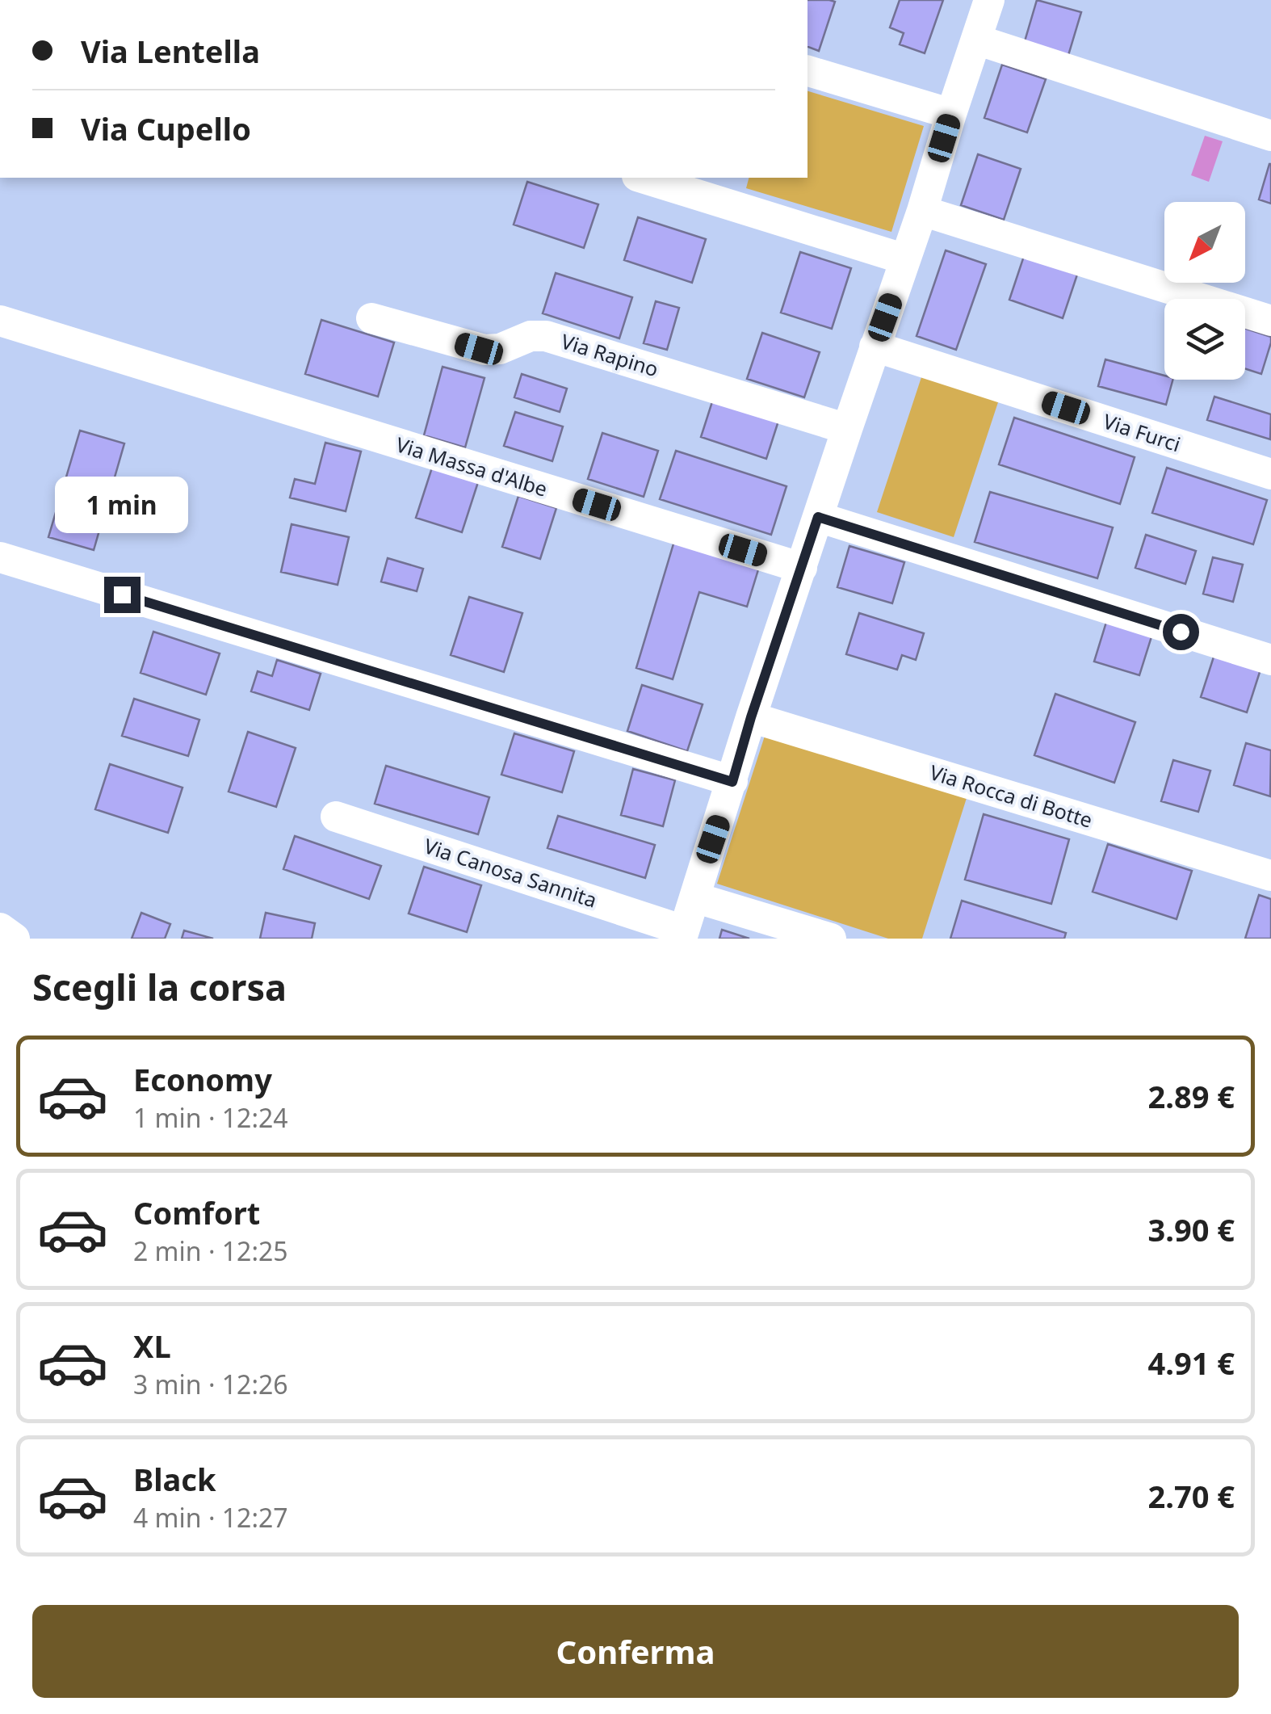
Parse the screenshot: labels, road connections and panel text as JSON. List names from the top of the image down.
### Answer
{
  "streets": {
    "street": [
      "Via Rapino",
      "Via Furci",
      "Via Massa d'Albe",
      "Via Rocca di Botte",
      "Via Canosa Sannita"
    ]
  },
  "north": "bottom left",
  "page": {
    "banner": ["Via Lentella", "Via Cupello"],
    "bubble": "1 min",
    "heading": "Scegli la corsa",
    "list": [
      {
        "name": "Economy",
        "note": "1 min · 12:24",
        "value": "2.89 €"
      },
      {
        "name": "Comfort",
        "note": "2 min · 12:25",
        "value": "3.90 €"
      },
      {
        "name": "XL",
        "note": "3 min · 12:26",
        "value": "4.91 €"
      },
      {
        "name": "Black",
        "note": "4 min · 12:27",
        "value": "2.70 €"
      }
    ],
    "buttons": "Conferma"
  }
}
